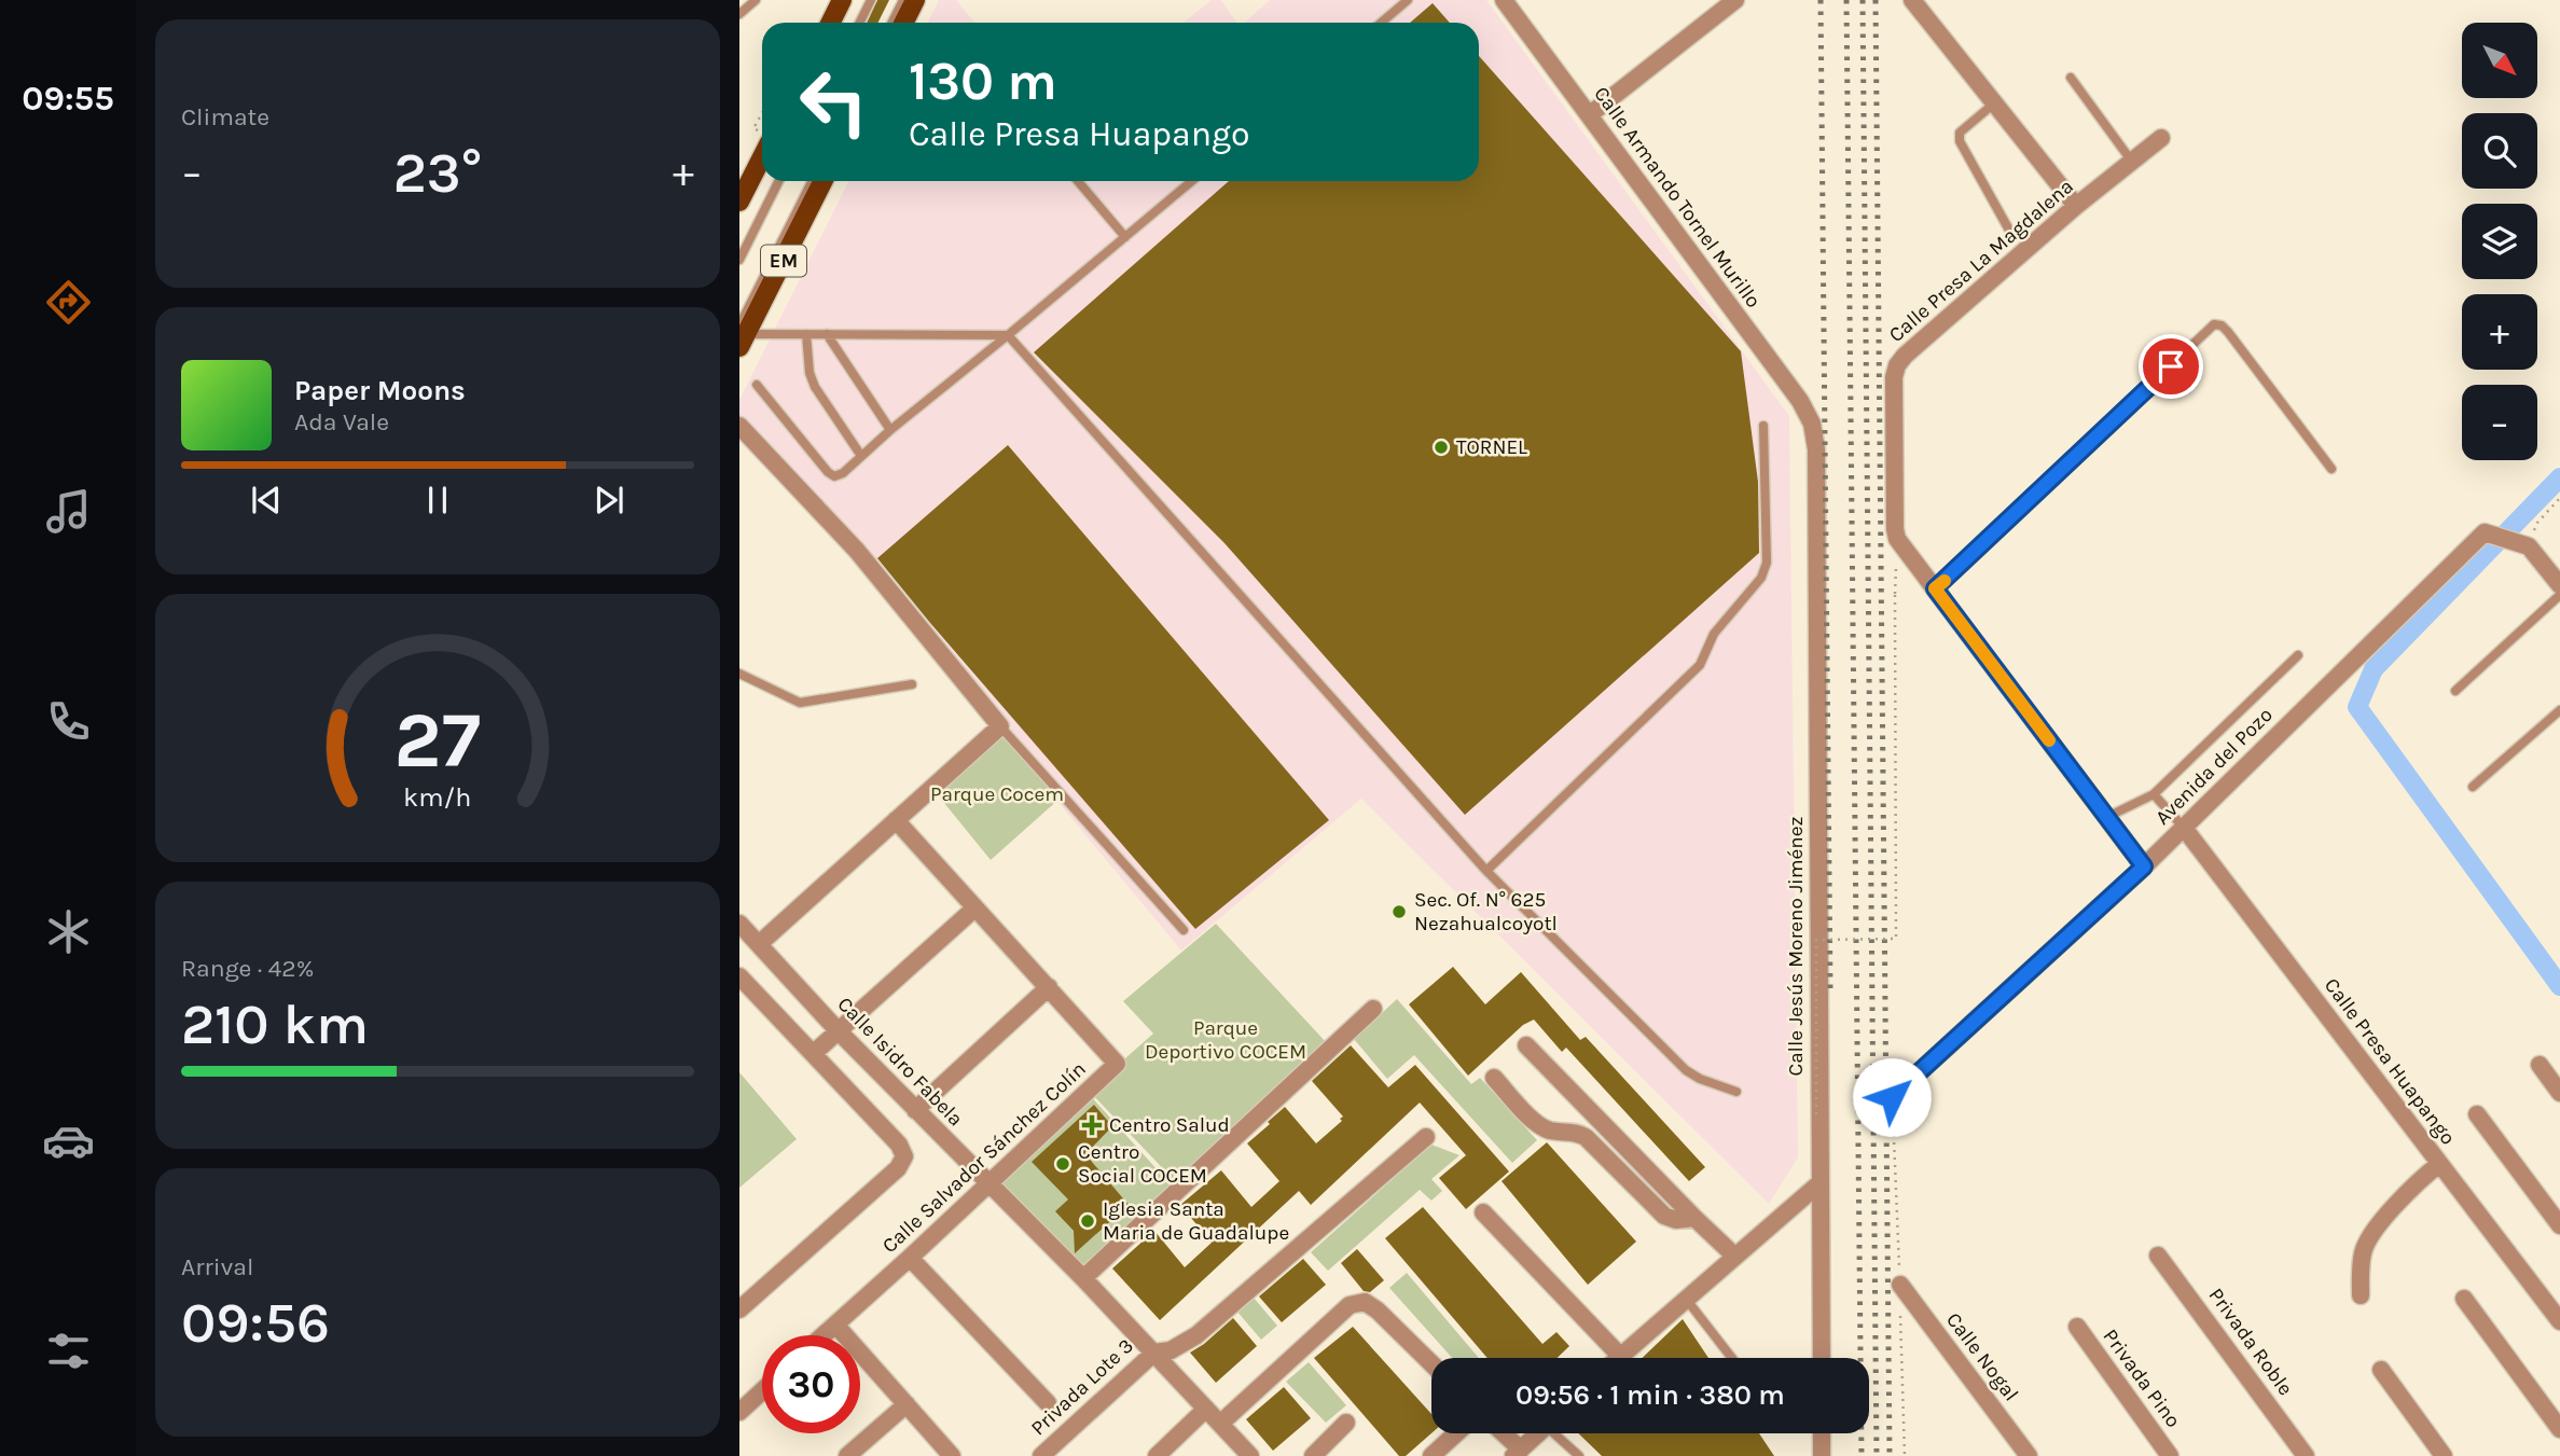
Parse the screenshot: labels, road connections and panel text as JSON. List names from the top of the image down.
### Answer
{
  "streets": {
    "main road": ["EM"],
    "street": [
      "Calle Armando Tornel Murillo",
      "Calle Presa La Magdalena",
      "Avenida del Pozo",
      "Calle Jesús Moreno Jiménez",
      "Calle Isidro Fabela",
      "Calle Presa Huapango",
      "Calle Salvador Sánchez Colín",
      "Privada Roble",
      "Calle Nogal",
      "Privada Pino",
      "Privada Lote 3"
    ]
  },
  "crossings": [
    ["Calle Armando Tornel Murillo", "Calle Jesús Moreno Jiménez"],
    ["Avenida del Pozo", "Calle Presa Huapango"],
    ["Calle Isidro Fabela", "Calle Salvador Sánchez Colín"],
    ["Calle Isidro Fabela", "Privada Lote 3"]
  ],
  "parks": ["Parque Cocem", "Parque Deportivo COCEM"],
  "places": {
    "other": [
      "TORNEL",
      "Sec. Of. N° 625 Nezahualcoyotl",
      "Centro Social COCEM",
      "Iglesia Santa Maria de Guadalupe"
    ],
    "health": ["Centro Salud"]
  },
  "north": "bottom right",
  "page": {
    "tabs": "09:55",
    "tile": [
      "Climate",
      ["Range · 42%", "210 km"],
      ["Arrival", "09:56"]
    ],
    "map_buttons": ["+", "−"],
    "turn": ["130 m", "Calle Presa Huapango"],
    "heat": ["−", "23°", "+"],
    "song": ["Paper Moons", "Ada Vale"],
    "limit": "30",
    "trip": "09:56 · 1 min · 380 m",
    "gauge": ["27", "km/h"]
  }
}
